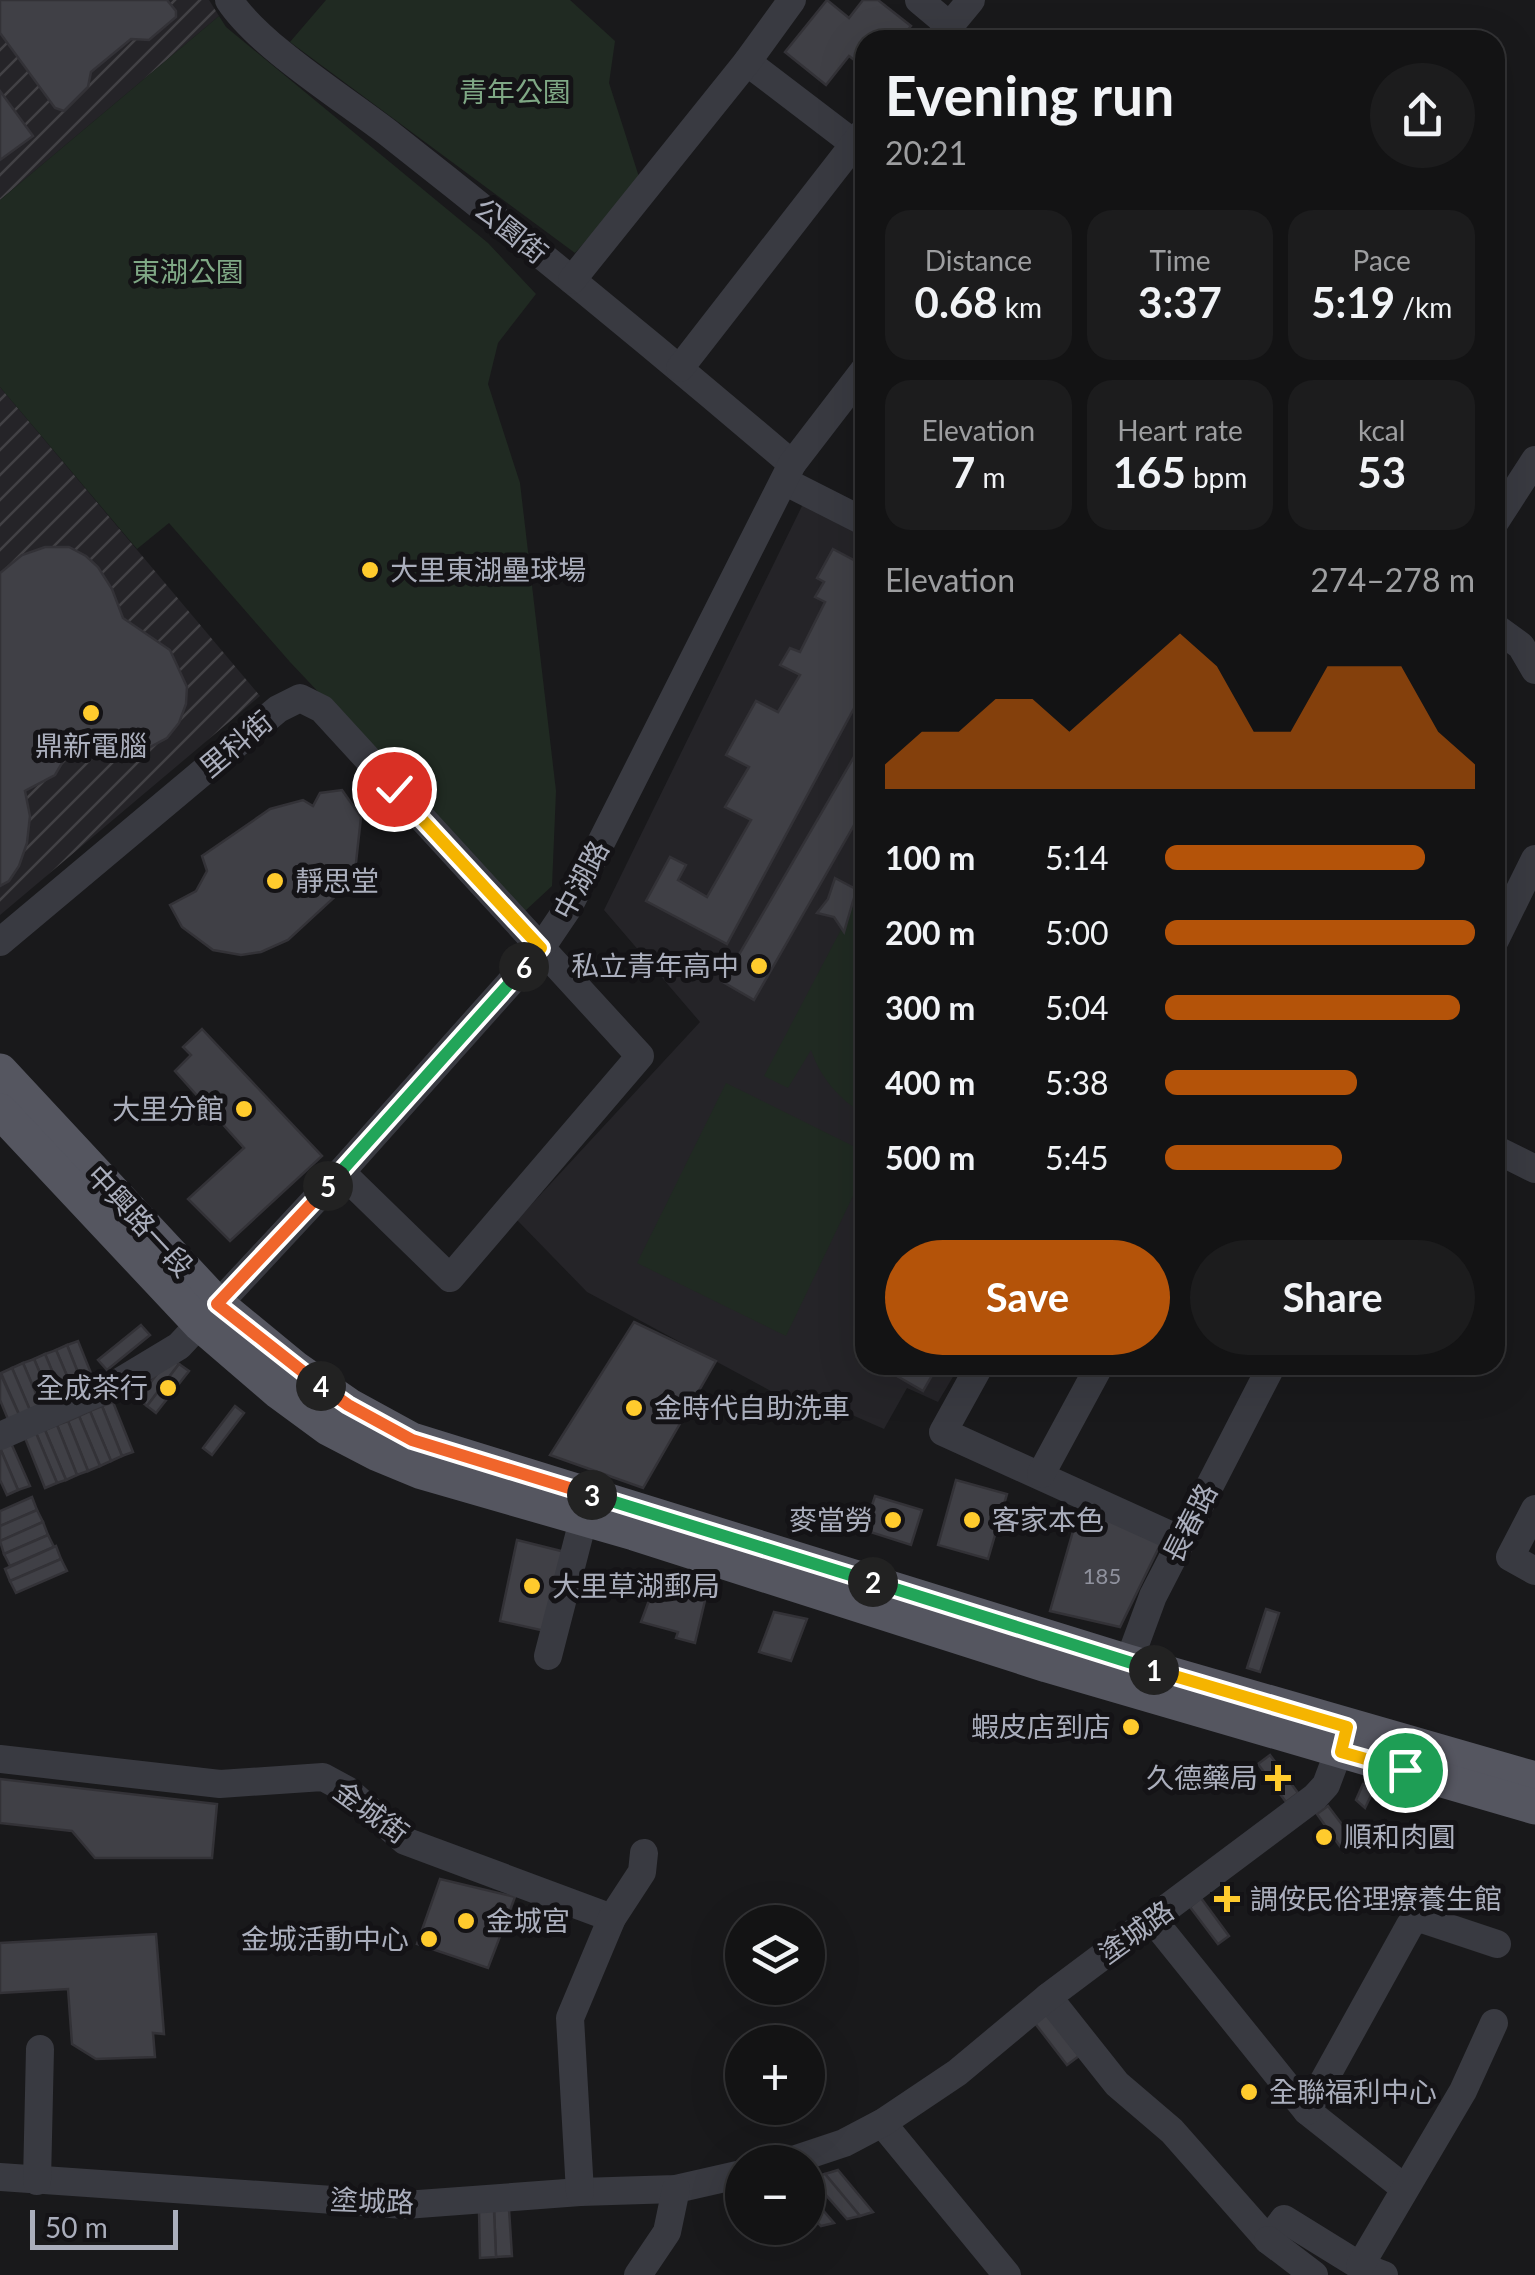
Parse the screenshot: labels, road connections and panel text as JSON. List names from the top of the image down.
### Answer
{
  "streets": {
    "main road": ["中興路一段"],
    "street": [
      "公園街",
      "里科街",
      "中湖路",
      "長春路",
      "金城街",
      "塗城路"
    ]
  },
  "crossings": [
    ["公園街", "中湖路"],
    ["里科街", "中湖路"],
    ["中湖路", "中興路一段"],
    ["中興路一段", "長春路"],
    ["中興路一段", "塗城路"]
  ],
  "parks": ["青年公園", "東湖公園"],
  "places": {
    "other": [
      "大里東湖壘球場",
      "鼎新電腦",
      "靜思堂",
      "私立青年高中",
      "大里分館",
      "全成茶行",
      "金時代自助洗車",
      "麥當勞",
      "客家本色",
      "大里草湖郵局",
      "蝦皮店到店",
      "順和肉圓",
      "金城宮",
      "金城活動中心",
      "全聯福利中心"
    ],
    "health": ["久德藥局", "調侒民俗理療養生館"]
  },
  "house_numbers": ["185"],
  "scale_bar": "50 m",
  "page": {
    "heading": ["Evening run", "20:21"],
    "stats": [
      ["Distance", "0.68 km"],
      ["Time", "3:37"],
      ["Pace", "5:19 /km"],
      ["Elevation", "7 m"],
      ["Heart rate", "165 bpm"],
      ["kcal", "53"]
    ],
    "chart": ["Elevation", "274–278 m"],
    "list": [
      {
        "name": "100 m",
        "note": "5:14"
      },
      {
        "name": "200 m",
        "note": "5:00"
      },
      {
        "name": "300 m",
        "note": "5:04"
      },
      {
        "name": "400 m",
        "note": "5:38"
      },
      {
        "name": "500 m",
        "note": "5:45"
      }
    ],
    "pins": [
      "6",
      "5",
      "4",
      "3",
      "2",
      "1"
    ],
    "buttons": ["Save", "Share"],
    "map_buttons": ["+", "−"],
    "scale": "50 m"
  }
}
